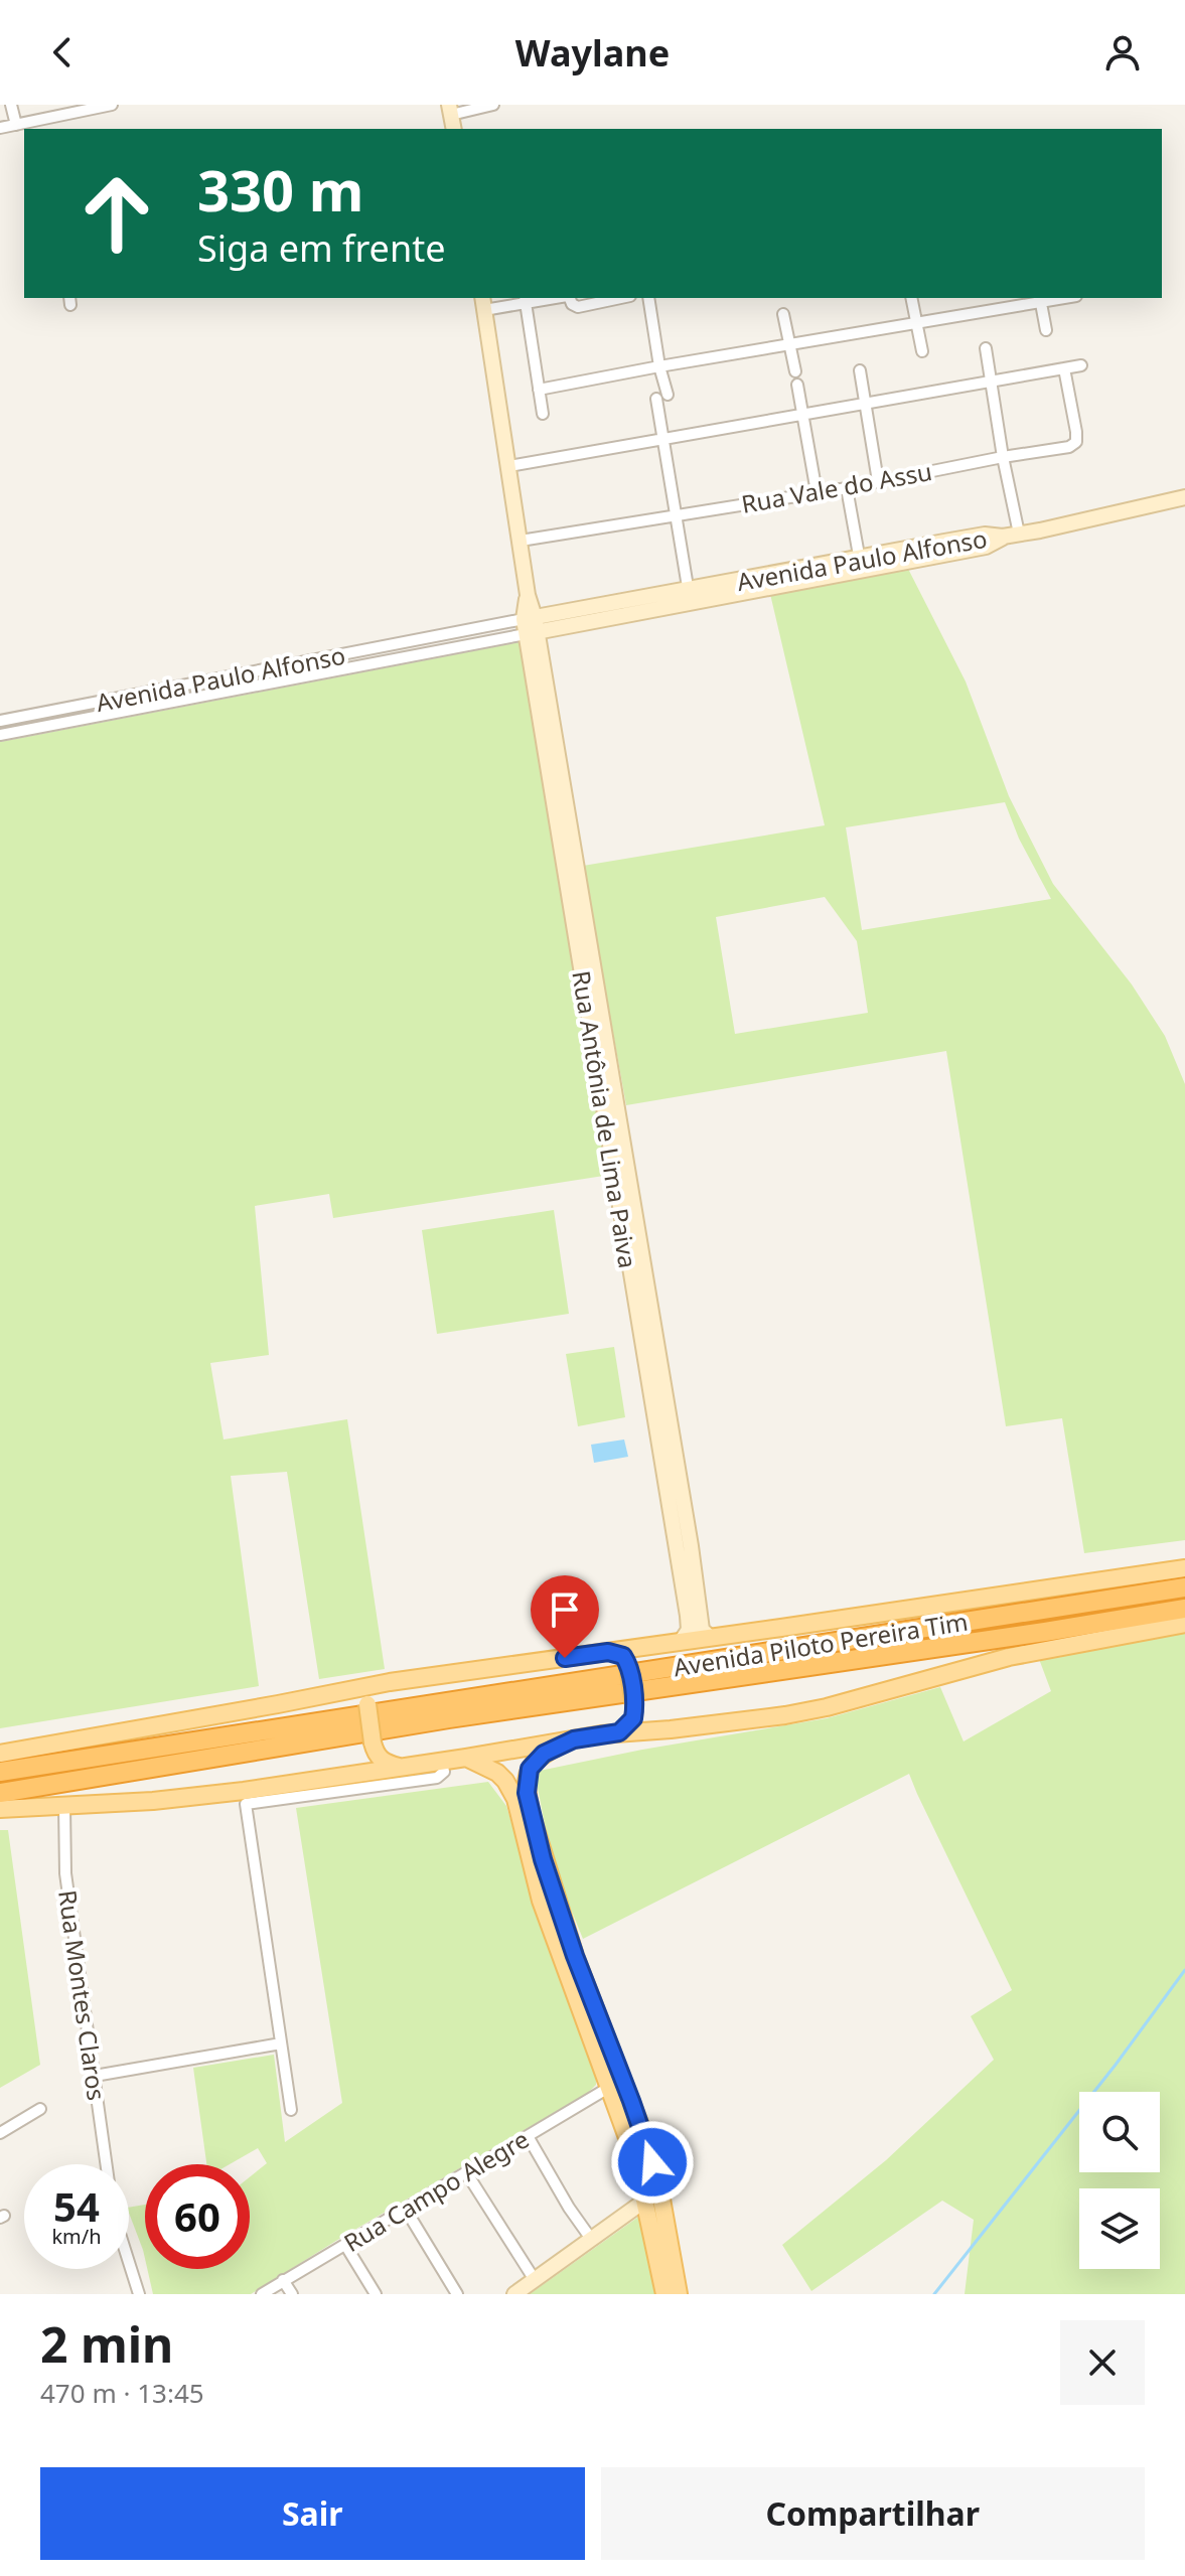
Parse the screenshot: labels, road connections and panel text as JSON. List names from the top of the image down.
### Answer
{
  "streets": {
    "highway": ["Avenida Piloto Pereira Tim"],
    "street": [
      "Rua Vale do Assu",
      "Avenida Paulo Alfonso",
      "Rua Antônia de Lima Paiva",
      "Rua Montes Claros",
      "Rua Campo Alegre"
    ]
  },
  "crossings": [
    ["Rua Vale do Assu", "Rua Antônia de Lima Paiva"],
    ["Avenida Paulo Alfonso", "Rua Antônia de Lima Paiva"]
  ],
  "page": {
    "header": "Waylane",
    "turn": ["330 m", "Siga em frente"],
    "speed": "54 km/h",
    "limit": "60",
    "heading": ["2 min", "470 m · 13:45"],
    "buttons": ["Sair", "Compartilhar"]
  }
}
